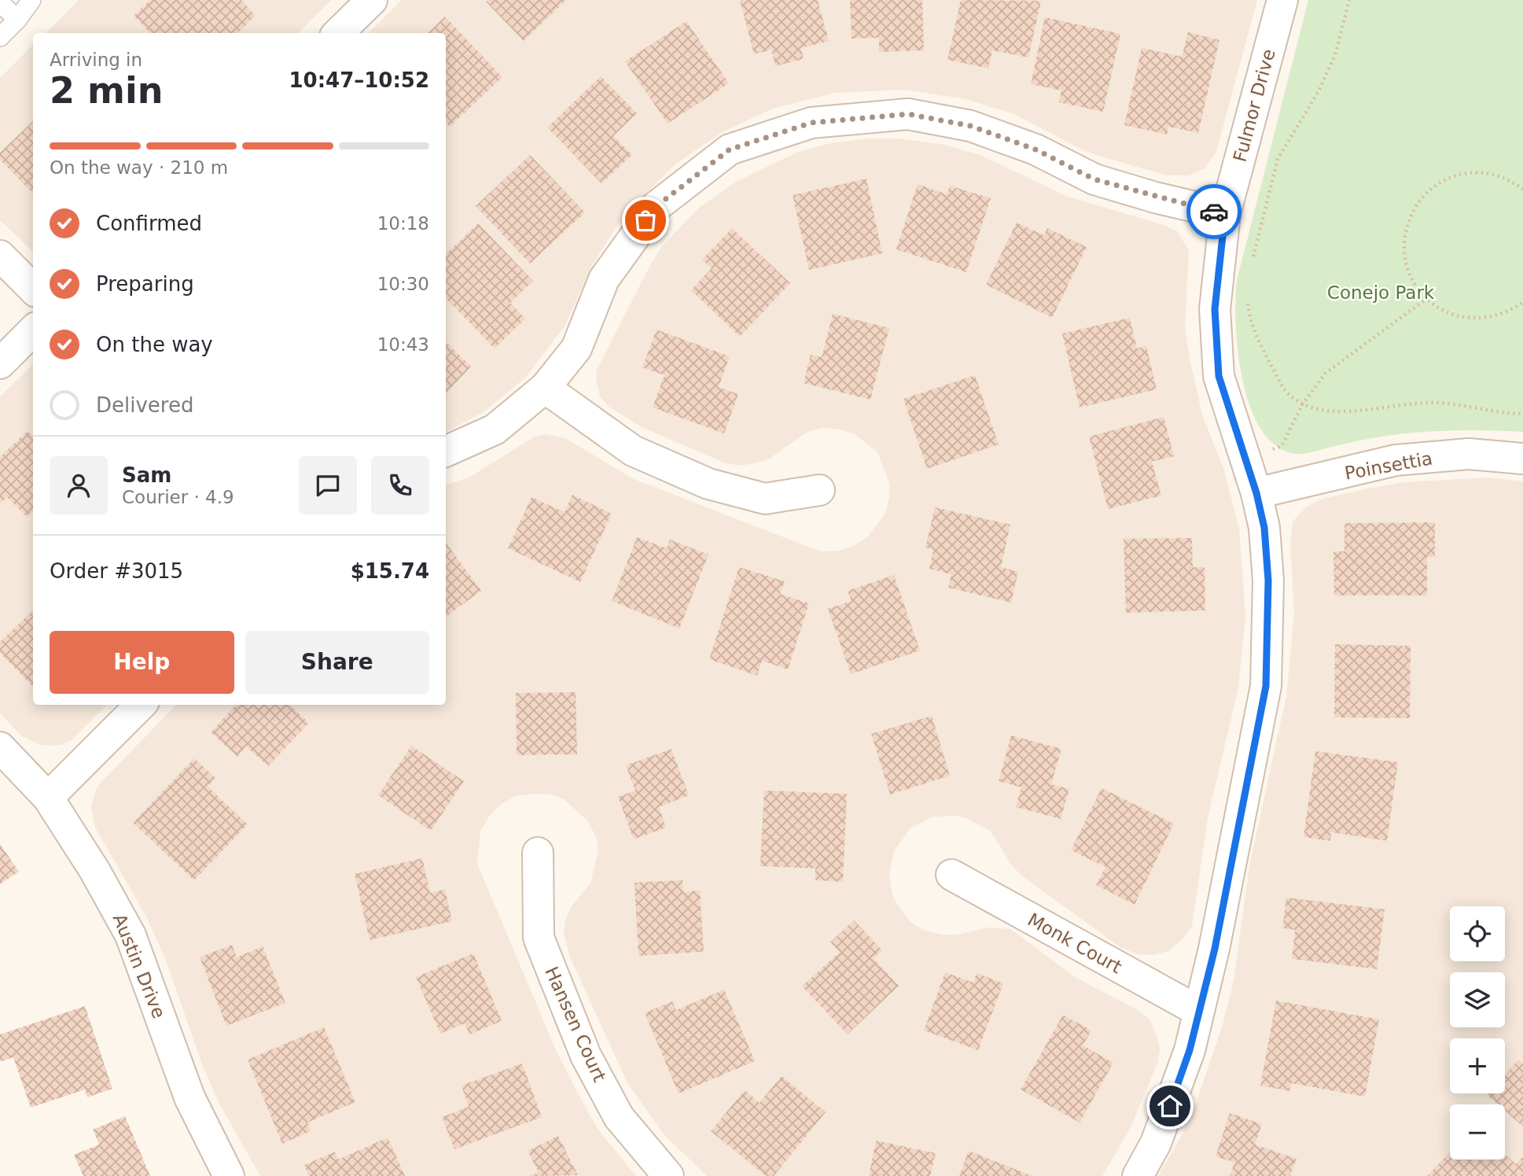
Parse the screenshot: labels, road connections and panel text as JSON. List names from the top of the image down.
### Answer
{
  "streets": {
    "street": [
      "Fulmor Drive",
      "Poinsettia",
      "Monk Court",
      "Austin Drive",
      "Hansen Court"
    ]
  },
  "crossings": [
    ["Fulmor Drive", "Poinsettia"],
    ["Fulmor Drive", "Monk Court"]
  ],
  "parks": ["Conejo Park"],
  "page": {
    "heading": ["2 min", "Arriving in", "10:47–10:52"],
    "panel": [
      "Sam",
      "Courier · 4.9",
      "Order #3015",
      "$15.74"
    ],
    "bar": "On the way · 210 m",
    "list": [
      ["Confirmed", "10:18"],
      ["Preparing", "10:30"],
      ["On the way", "10:43"],
      "Delivered"
    ],
    "buttons": ["Help", "Share"],
    "map_buttons": ["+", "−"]
  }
}
